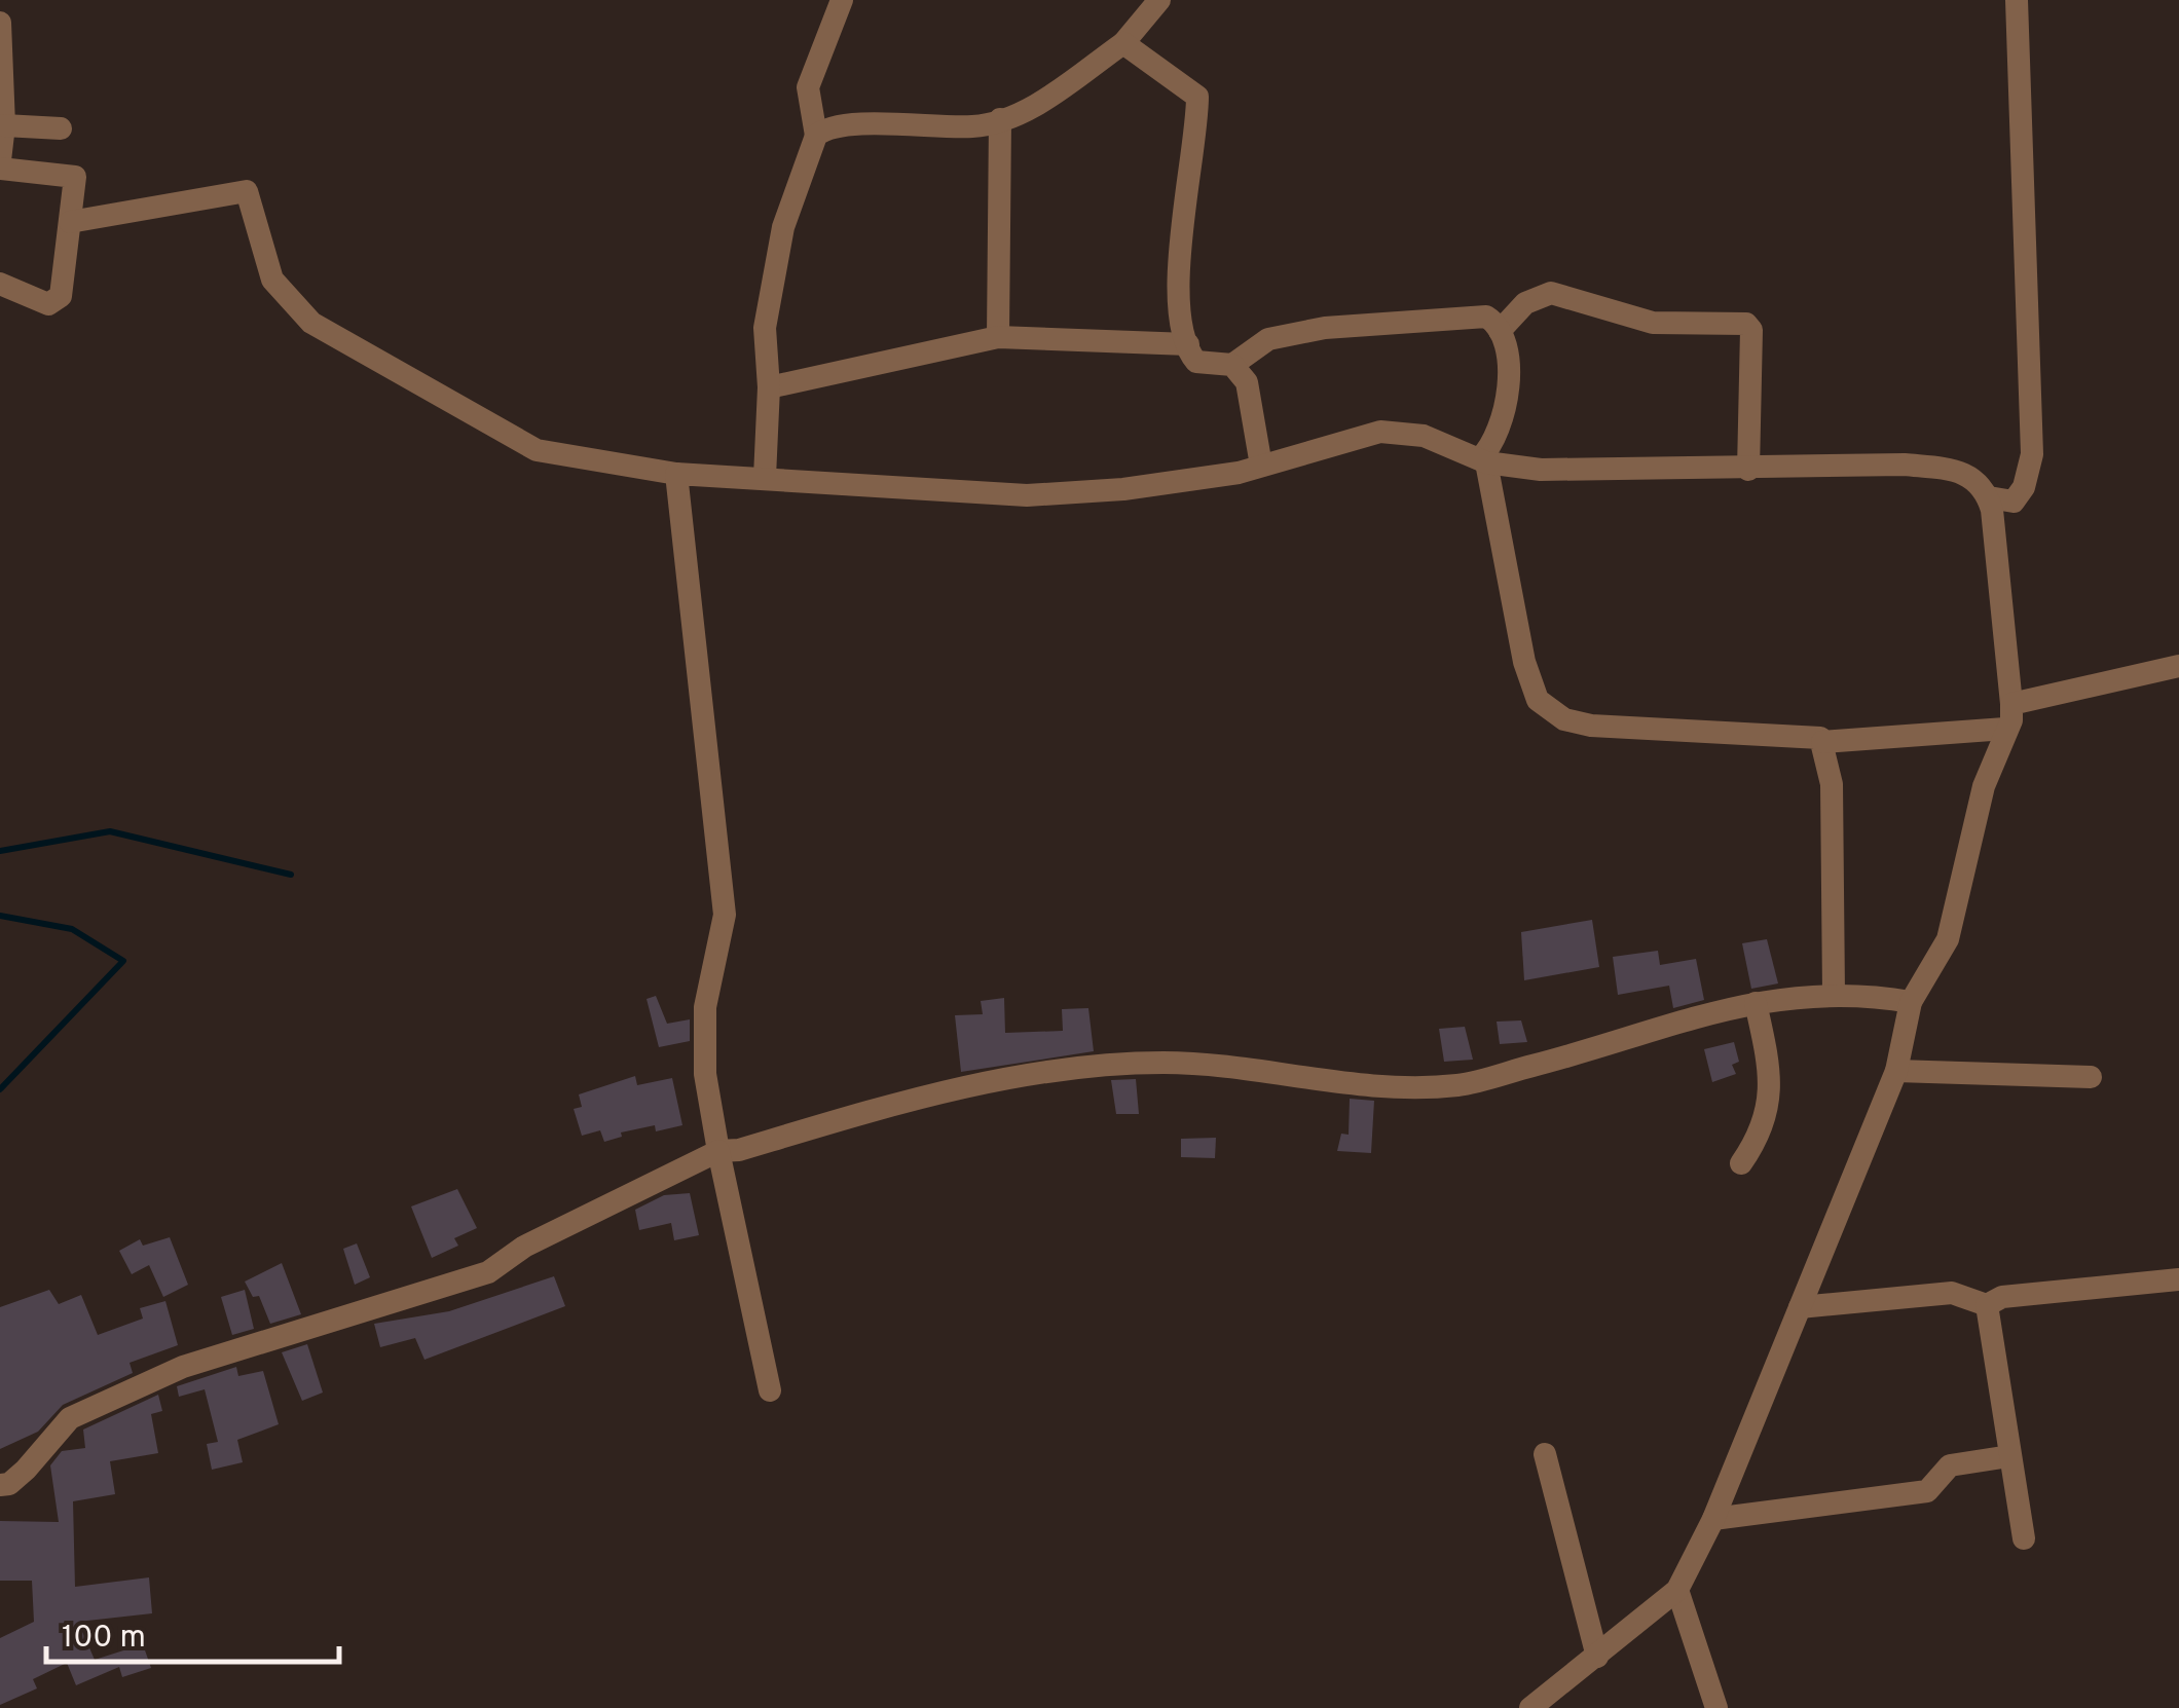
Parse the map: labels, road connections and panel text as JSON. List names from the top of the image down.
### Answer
{
  "scale_bar": "100 m"
}
